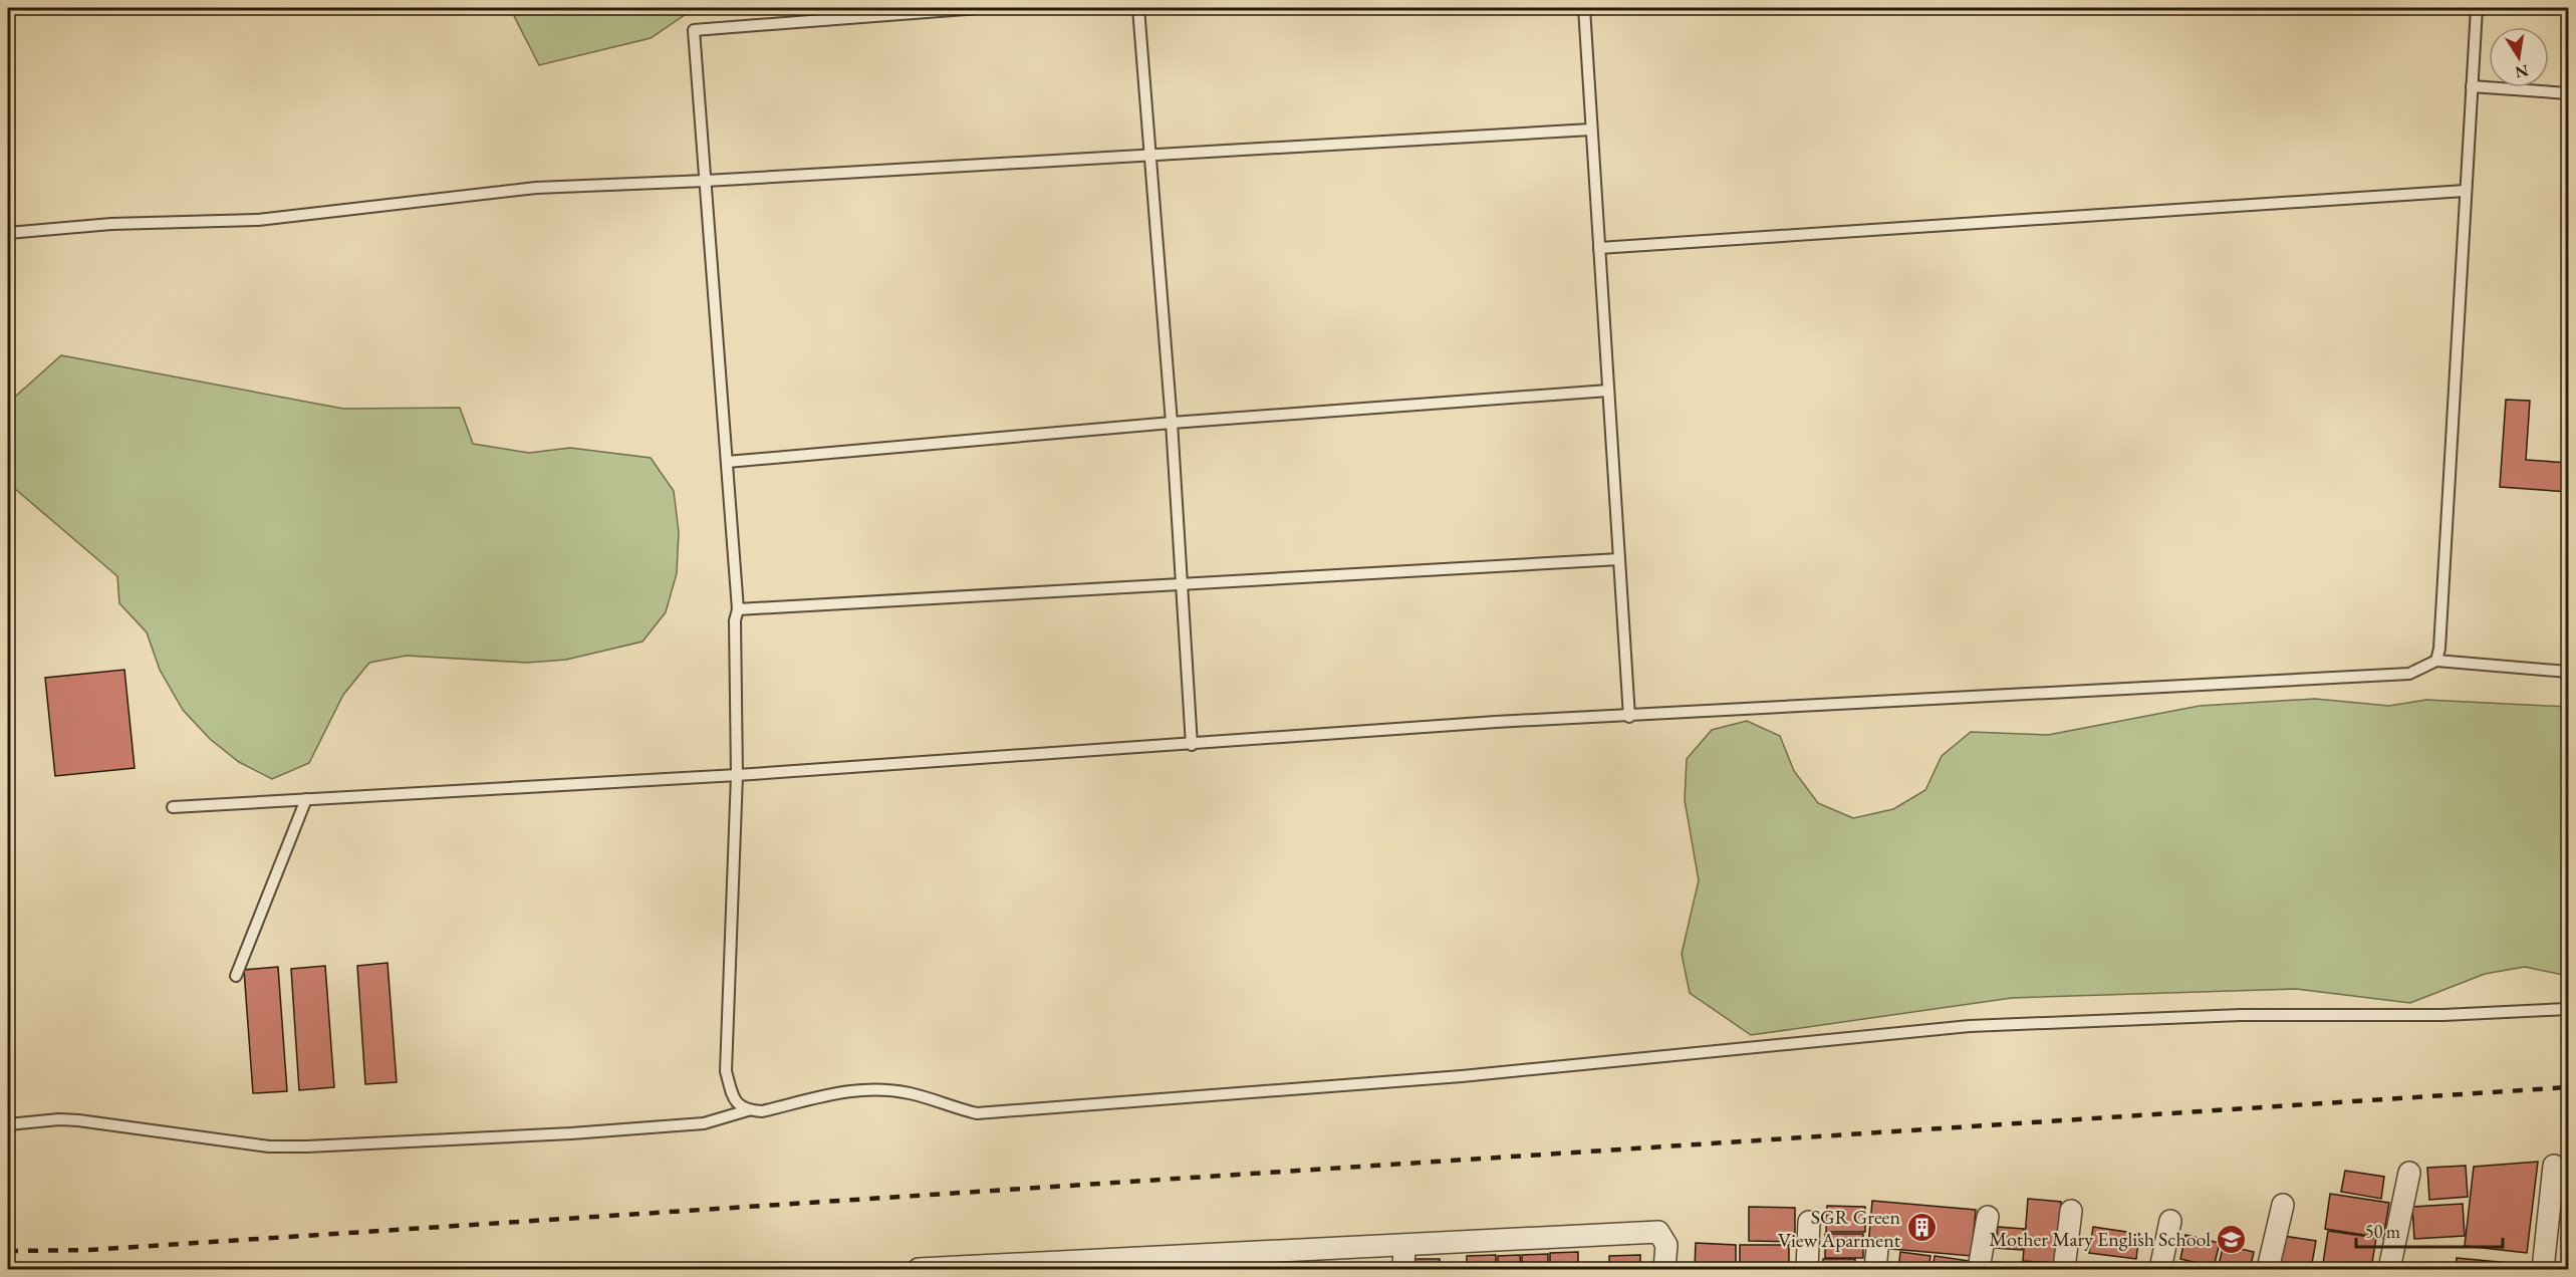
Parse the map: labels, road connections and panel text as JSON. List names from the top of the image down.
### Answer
{
  "places": {
    "building": ["SGR Green View Aparment"],
    "school or university": ["Mother Mary English School"]
  },
  "scale_bar": "50 m",
  "north": "bottom"
}
